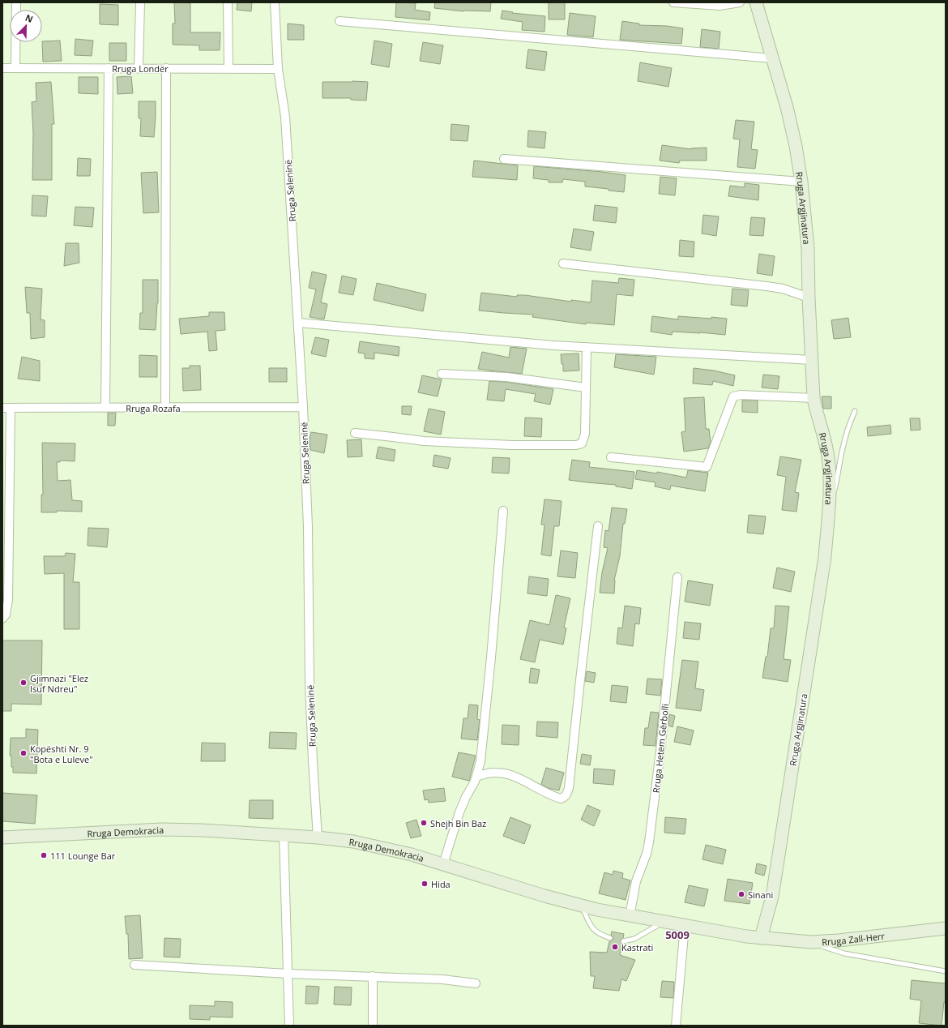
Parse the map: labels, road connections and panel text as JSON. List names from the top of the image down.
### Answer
{
  "streets": {
    "main road": ["Rruga Argjinatura", "Rruga Demokracia", "Rruga Zall-Herr"],
    "street": [
      "Rruga Londër",
      "Rruga Seleninë",
      "Rruga Rozafa",
      "Rruga Hetem Gërbolli"
    ]
  },
  "crossings": [
    ["Rruga Londër", "Rruga Seleninë"],
    ["Rruga Seleninë", "Rruga Rozafa"],
    ["Rruga Seleninë", "Rruga Demokracia"],
    ["Rruga Argjinatura", "Rruga Demokracia"],
    ["Rruga Argjinatura", "Rruga Zall-Herr"],
    ["Rruga Hetem Gërbolli", "Rruga Demokracia"],
    ["Rruga Demokracia", "Rruga Zall-Herr"]
  ],
  "districts": ["5009"],
  "places": [
    "Gjimnazi \"Elez Isuf Ndreu\"",
    "Kopështi Nr. 9 \"Bota e Luleve\"",
    "Shejh Bin Baz",
    "111 Lounge Bar",
    "Hida",
    "Sinani",
    "Kastrati"
  ],
  "north": "top right"
}
